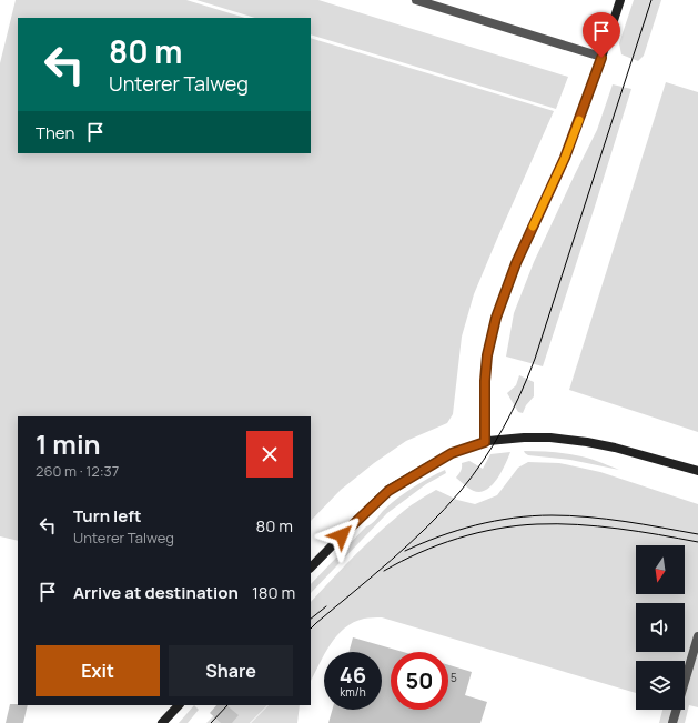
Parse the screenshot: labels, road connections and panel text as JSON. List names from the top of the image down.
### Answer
{
  "house_numbers": ["5"],
  "north": "bottom",
  "page": {
    "turn": ["80 m", "Unterer Talweg"],
    "then": "Then",
    "heading": ["1 min", "260 m · 12:37"],
    "list": [
      {
        "name": "Turn left",
        "note": "Unterer Talweg",
        "value": "80 m"
      },
      {
        "name": "Arrive at destination",
        "value": "180 m"
      }
    ],
    "buttons": ["Exit", "Share"],
    "speed": "46 km/h",
    "limit": "50"
  }
}
